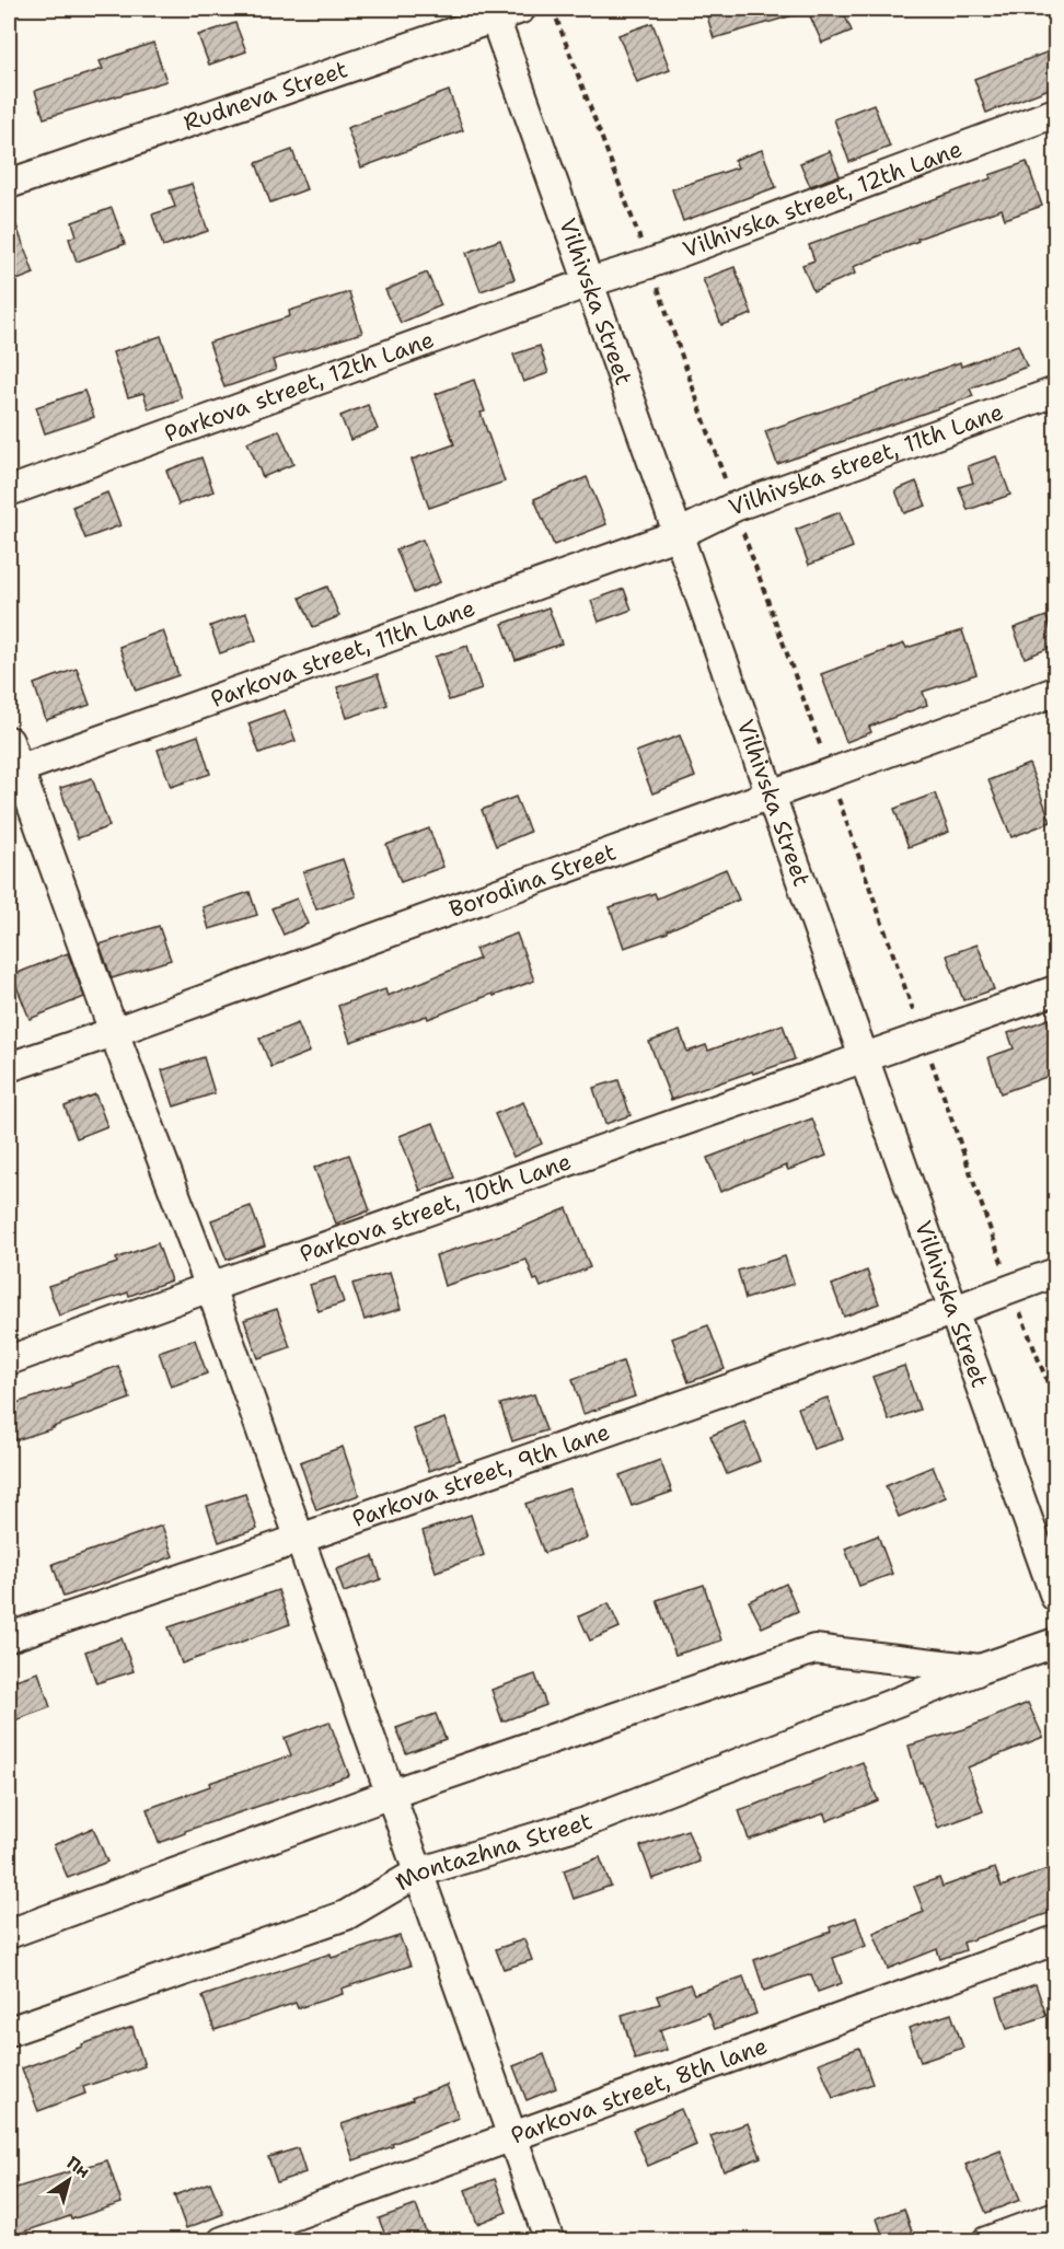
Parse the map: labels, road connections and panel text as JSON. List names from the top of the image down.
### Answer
{
  "streets": {
    "street": [
      "Rudneva Street",
      "Vilhivska street, 12th Lane",
      "Vilhivska Street",
      "Parkova street, 12th Lane",
      "Vilhivska street, 11th Lane",
      "Parkova street, 11th Lane",
      "Borodina Street",
      "Parkova street, 10th Lane",
      "Parkova street, 9th lane",
      "Montazhna Street",
      "Parkova street, 8th lane"
    ]
  },
  "crossings": [
    ["Rudneva Street", "Vilhivska Street"],
    ["Vilhivska street, 12th Lane", "Vilhivska Street"],
    ["Vilhivska street, 12th Lane", "Parkova street, 12th Lane"],
    ["Vilhivska Street", "Parkova street, 12th Lane"],
    ["Vilhivska Street", "Vilhivska street, 11th Lane"],
    ["Vilhivska Street", "Parkova street, 11th Lane"],
    ["Vilhivska Street", "Borodina Street"],
    ["Vilhivska Street", "Parkova street, 10th Lane"],
    ["Vilhivska Street", "Parkova street, 9th lane"],
    ["Vilhivska street, 11th Lane", "Parkova street, 11th Lane"]
  ],
  "north": "top right"
}
